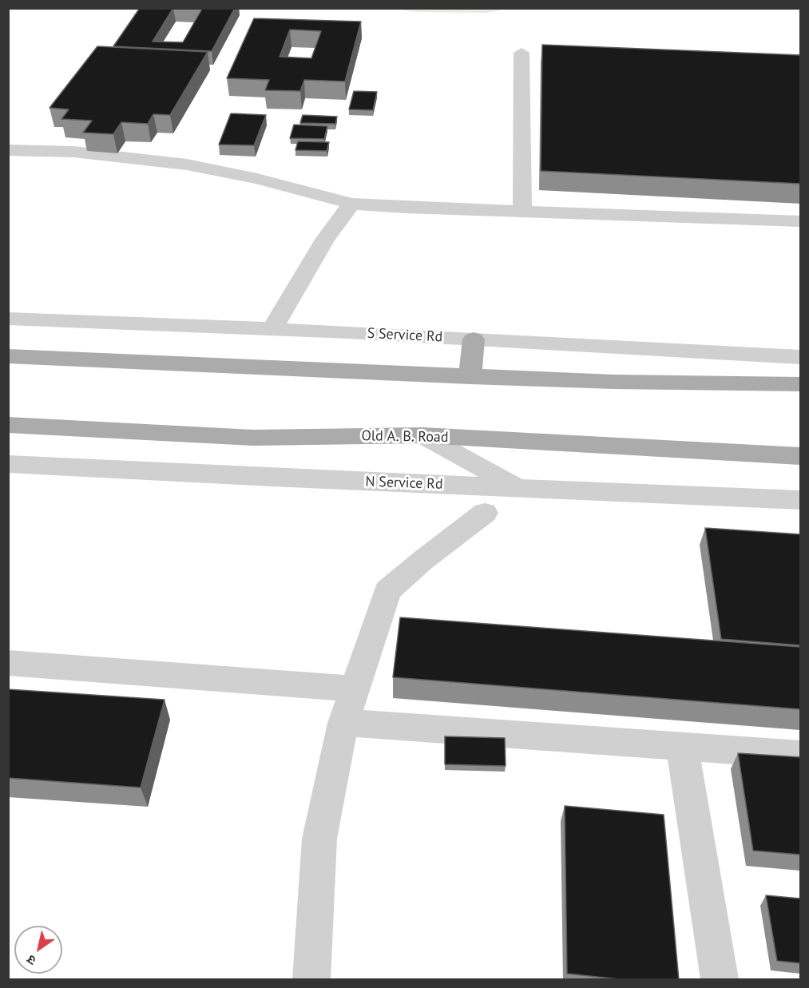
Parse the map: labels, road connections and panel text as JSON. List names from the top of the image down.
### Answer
{
  "streets": {
    "main road": ["Old A. B. Road"],
    "street": ["S Service Rd", "N Service Rd"]
  },
  "north": "bottom left"
}
